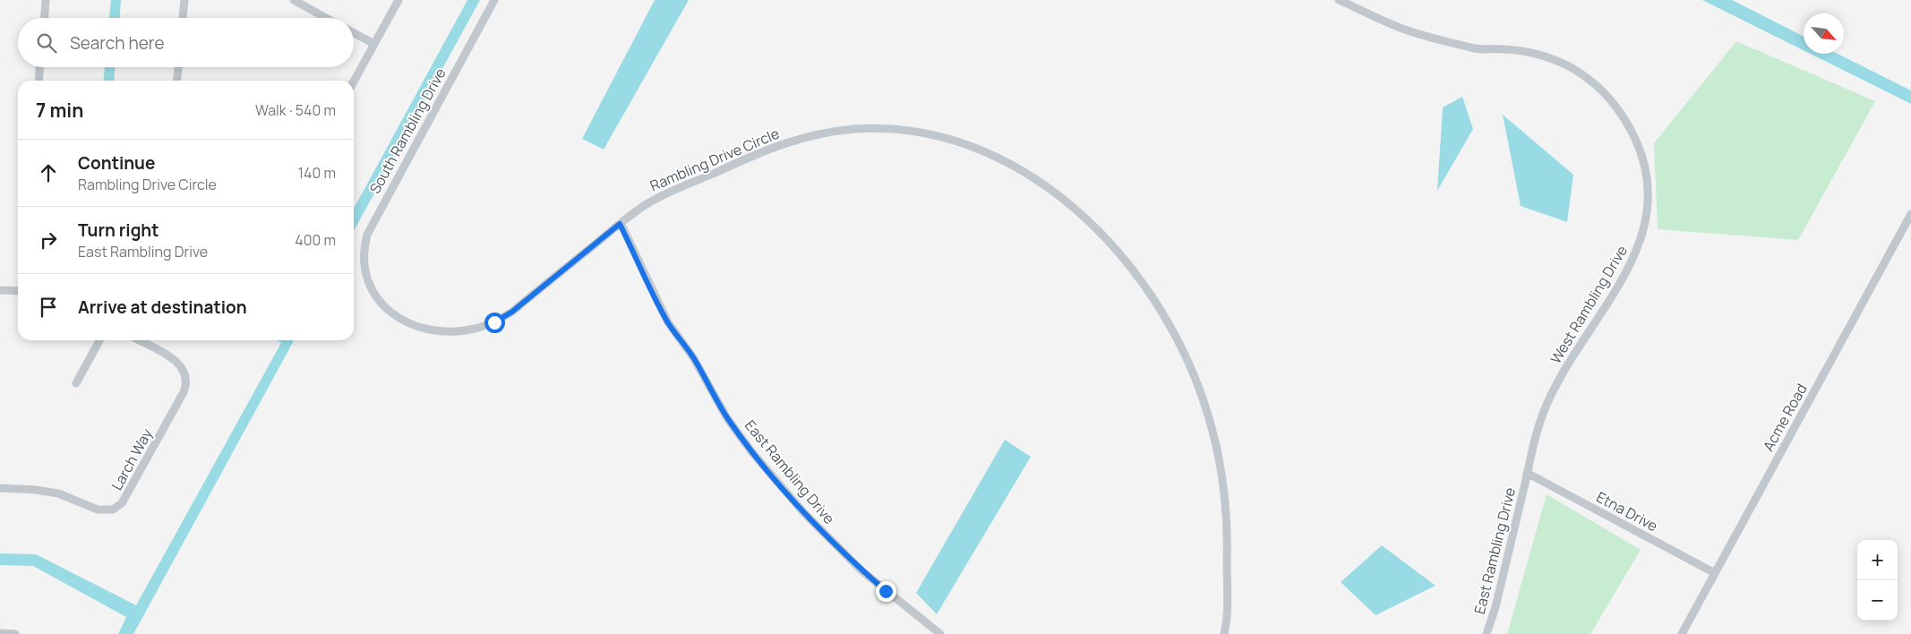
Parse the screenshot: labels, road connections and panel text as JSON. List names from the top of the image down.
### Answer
{
  "streets": {
    "street": [
      "South Rambling Drive",
      "Rambling Drive Circle",
      "West Rambling Drive",
      "Acme Road",
      "Larch Way",
      "East Rambling Drive",
      "Etna Drive"
    ]
  },
  "crossings": [
    ["South Rambling Drive", "Rambling Drive Circle"],
    ["Rambling Drive Circle", "East Rambling Drive"],
    ["West Rambling Drive", "East Rambling Drive"],
    ["West Rambling Drive", "Etna Drive"],
    ["Acme Road", "Etna Drive"],
    ["East Rambling Drive", "Etna Drive"]
  ],
  "north": "bottom right",
  "page": {
    "search": "Search here",
    "heading": ["7 min", "Walk · 540 m"],
    "list": [
      ["Continue", "Rambling Drive Circle", "140 m"],
      ["Turn right", "East Rambling Drive", "400 m"],
      "Arrive at destination"
    ],
    "map_buttons": ["+", "−"]
  }
}
